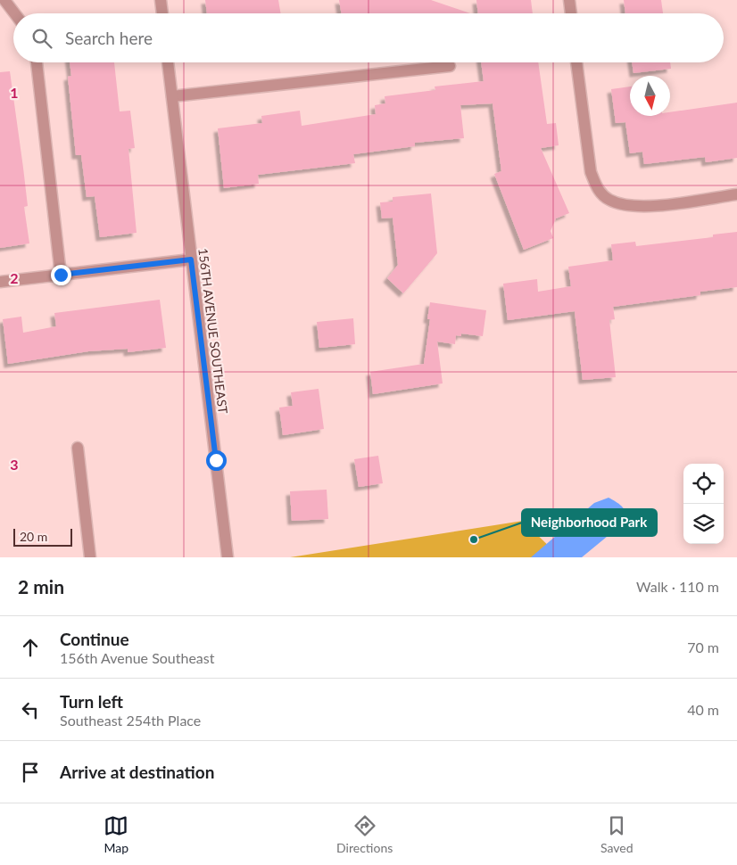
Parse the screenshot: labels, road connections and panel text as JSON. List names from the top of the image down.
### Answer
{
  "streets": {
    "street": ["156TH AVENUE SOUTHEAST"]
  },
  "places": ["Neighborhood Park"],
  "scale_bar": "20 m",
  "north": "bottom",
  "page": {
    "search": "Search here",
    "scale": "20 m",
    "heading": ["2 min", "Walk · 110 m"],
    "list": [
      ["Continue", "156th Avenue Southeast", "70 m"],
      ["Turn left", "Southeast 254th Place", "40 m"],
      "Arrive at destination"
    ],
    "nav": ["Map", "Directions", "Saved"]
  },
  "grid": {
    "rows": ["1", "2", "3"]
  }
}
